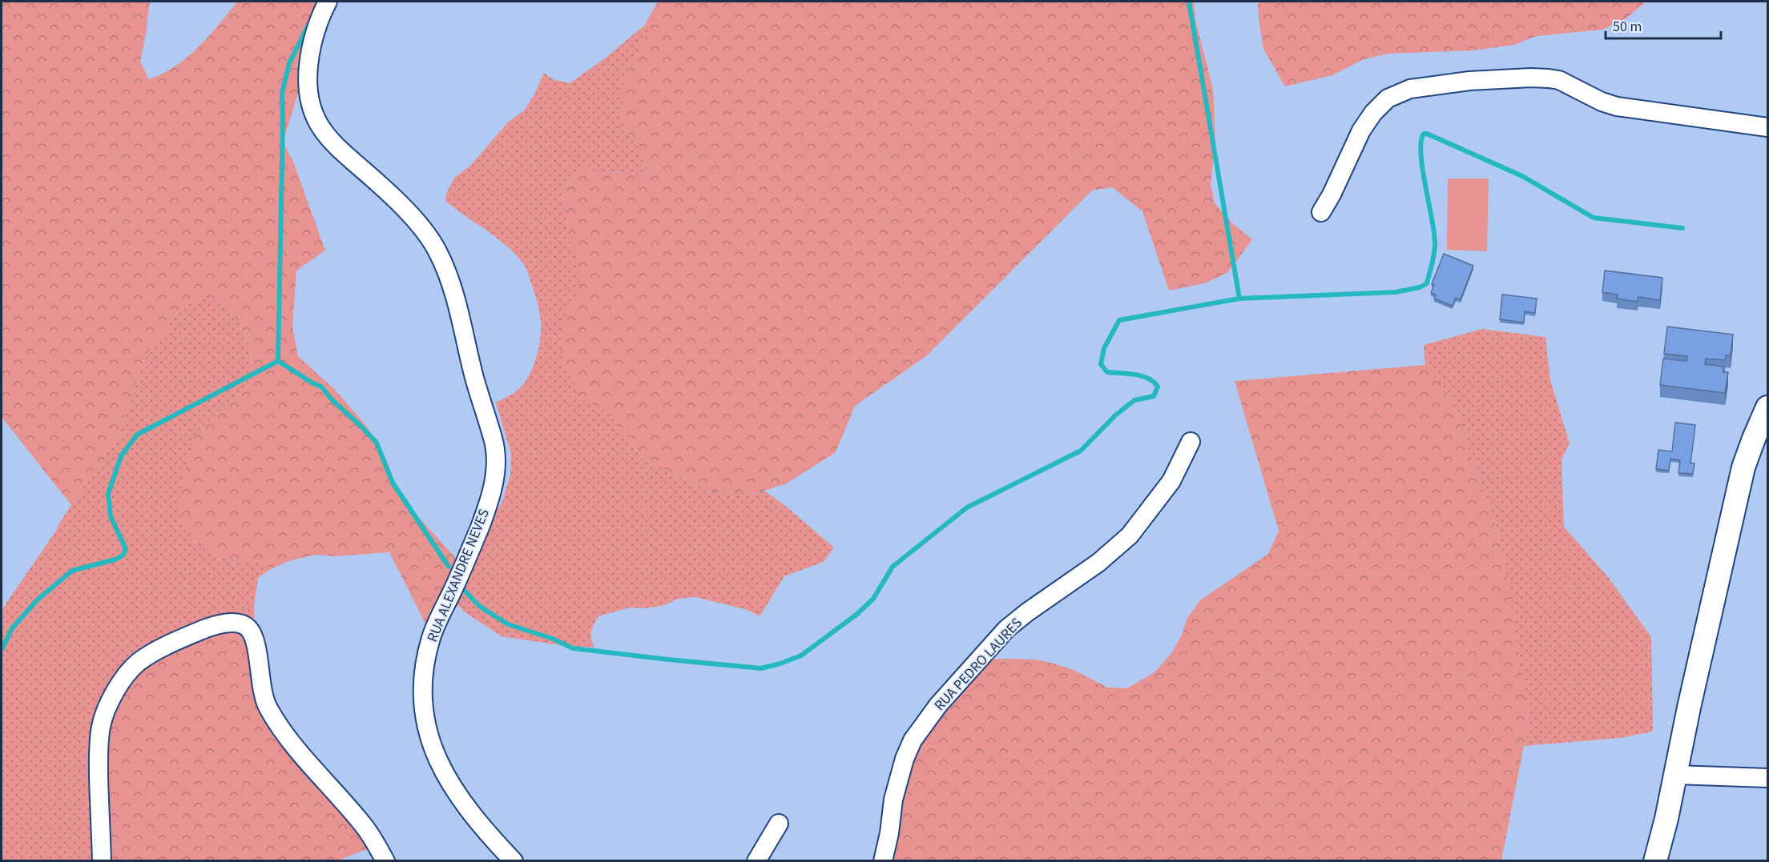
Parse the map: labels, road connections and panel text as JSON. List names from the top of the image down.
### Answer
{
  "streets": {
    "street": ["RUA ALEXANDRE NEVES", "RUA PEDRO LAURES"]
  },
  "scale_bar": "50 m"
}
